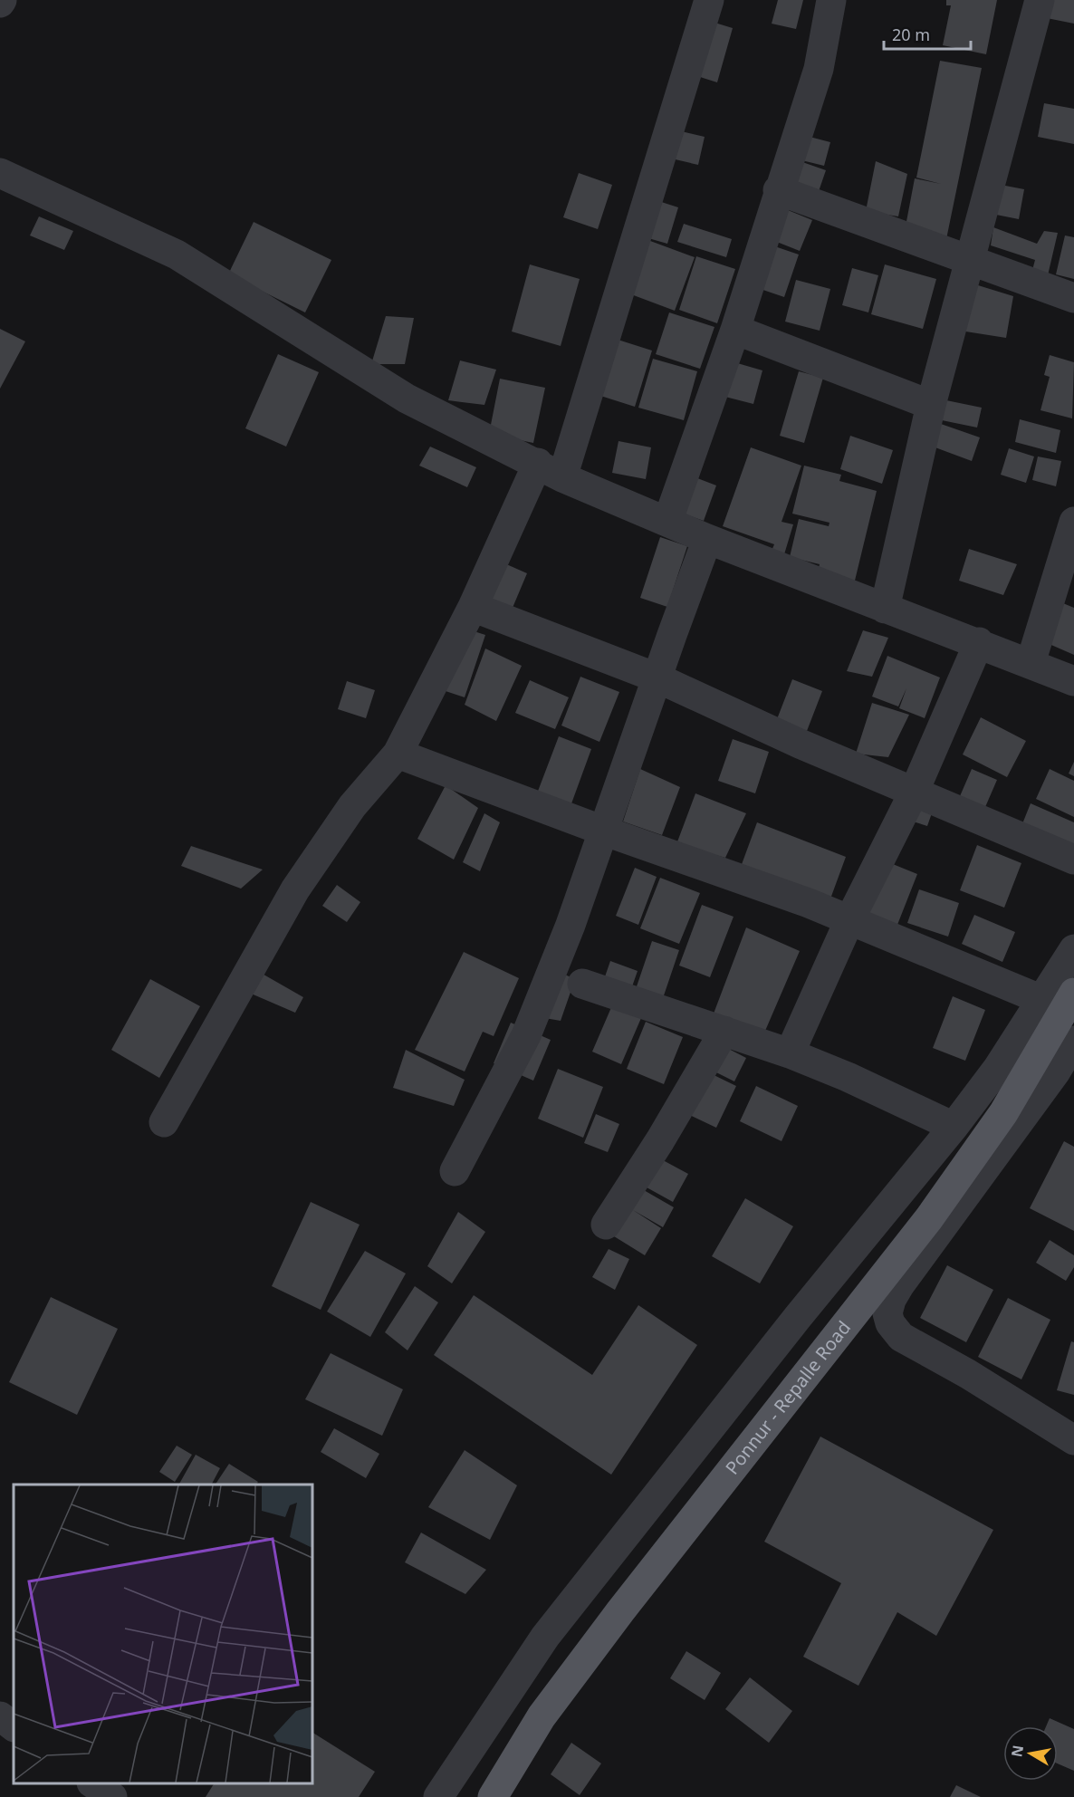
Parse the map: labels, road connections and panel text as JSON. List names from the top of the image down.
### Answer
{
  "streets": {
    "main road": ["Ponnur - Repalle Road"]
  },
  "scale_bar": "20 m",
  "north": "left"
}
